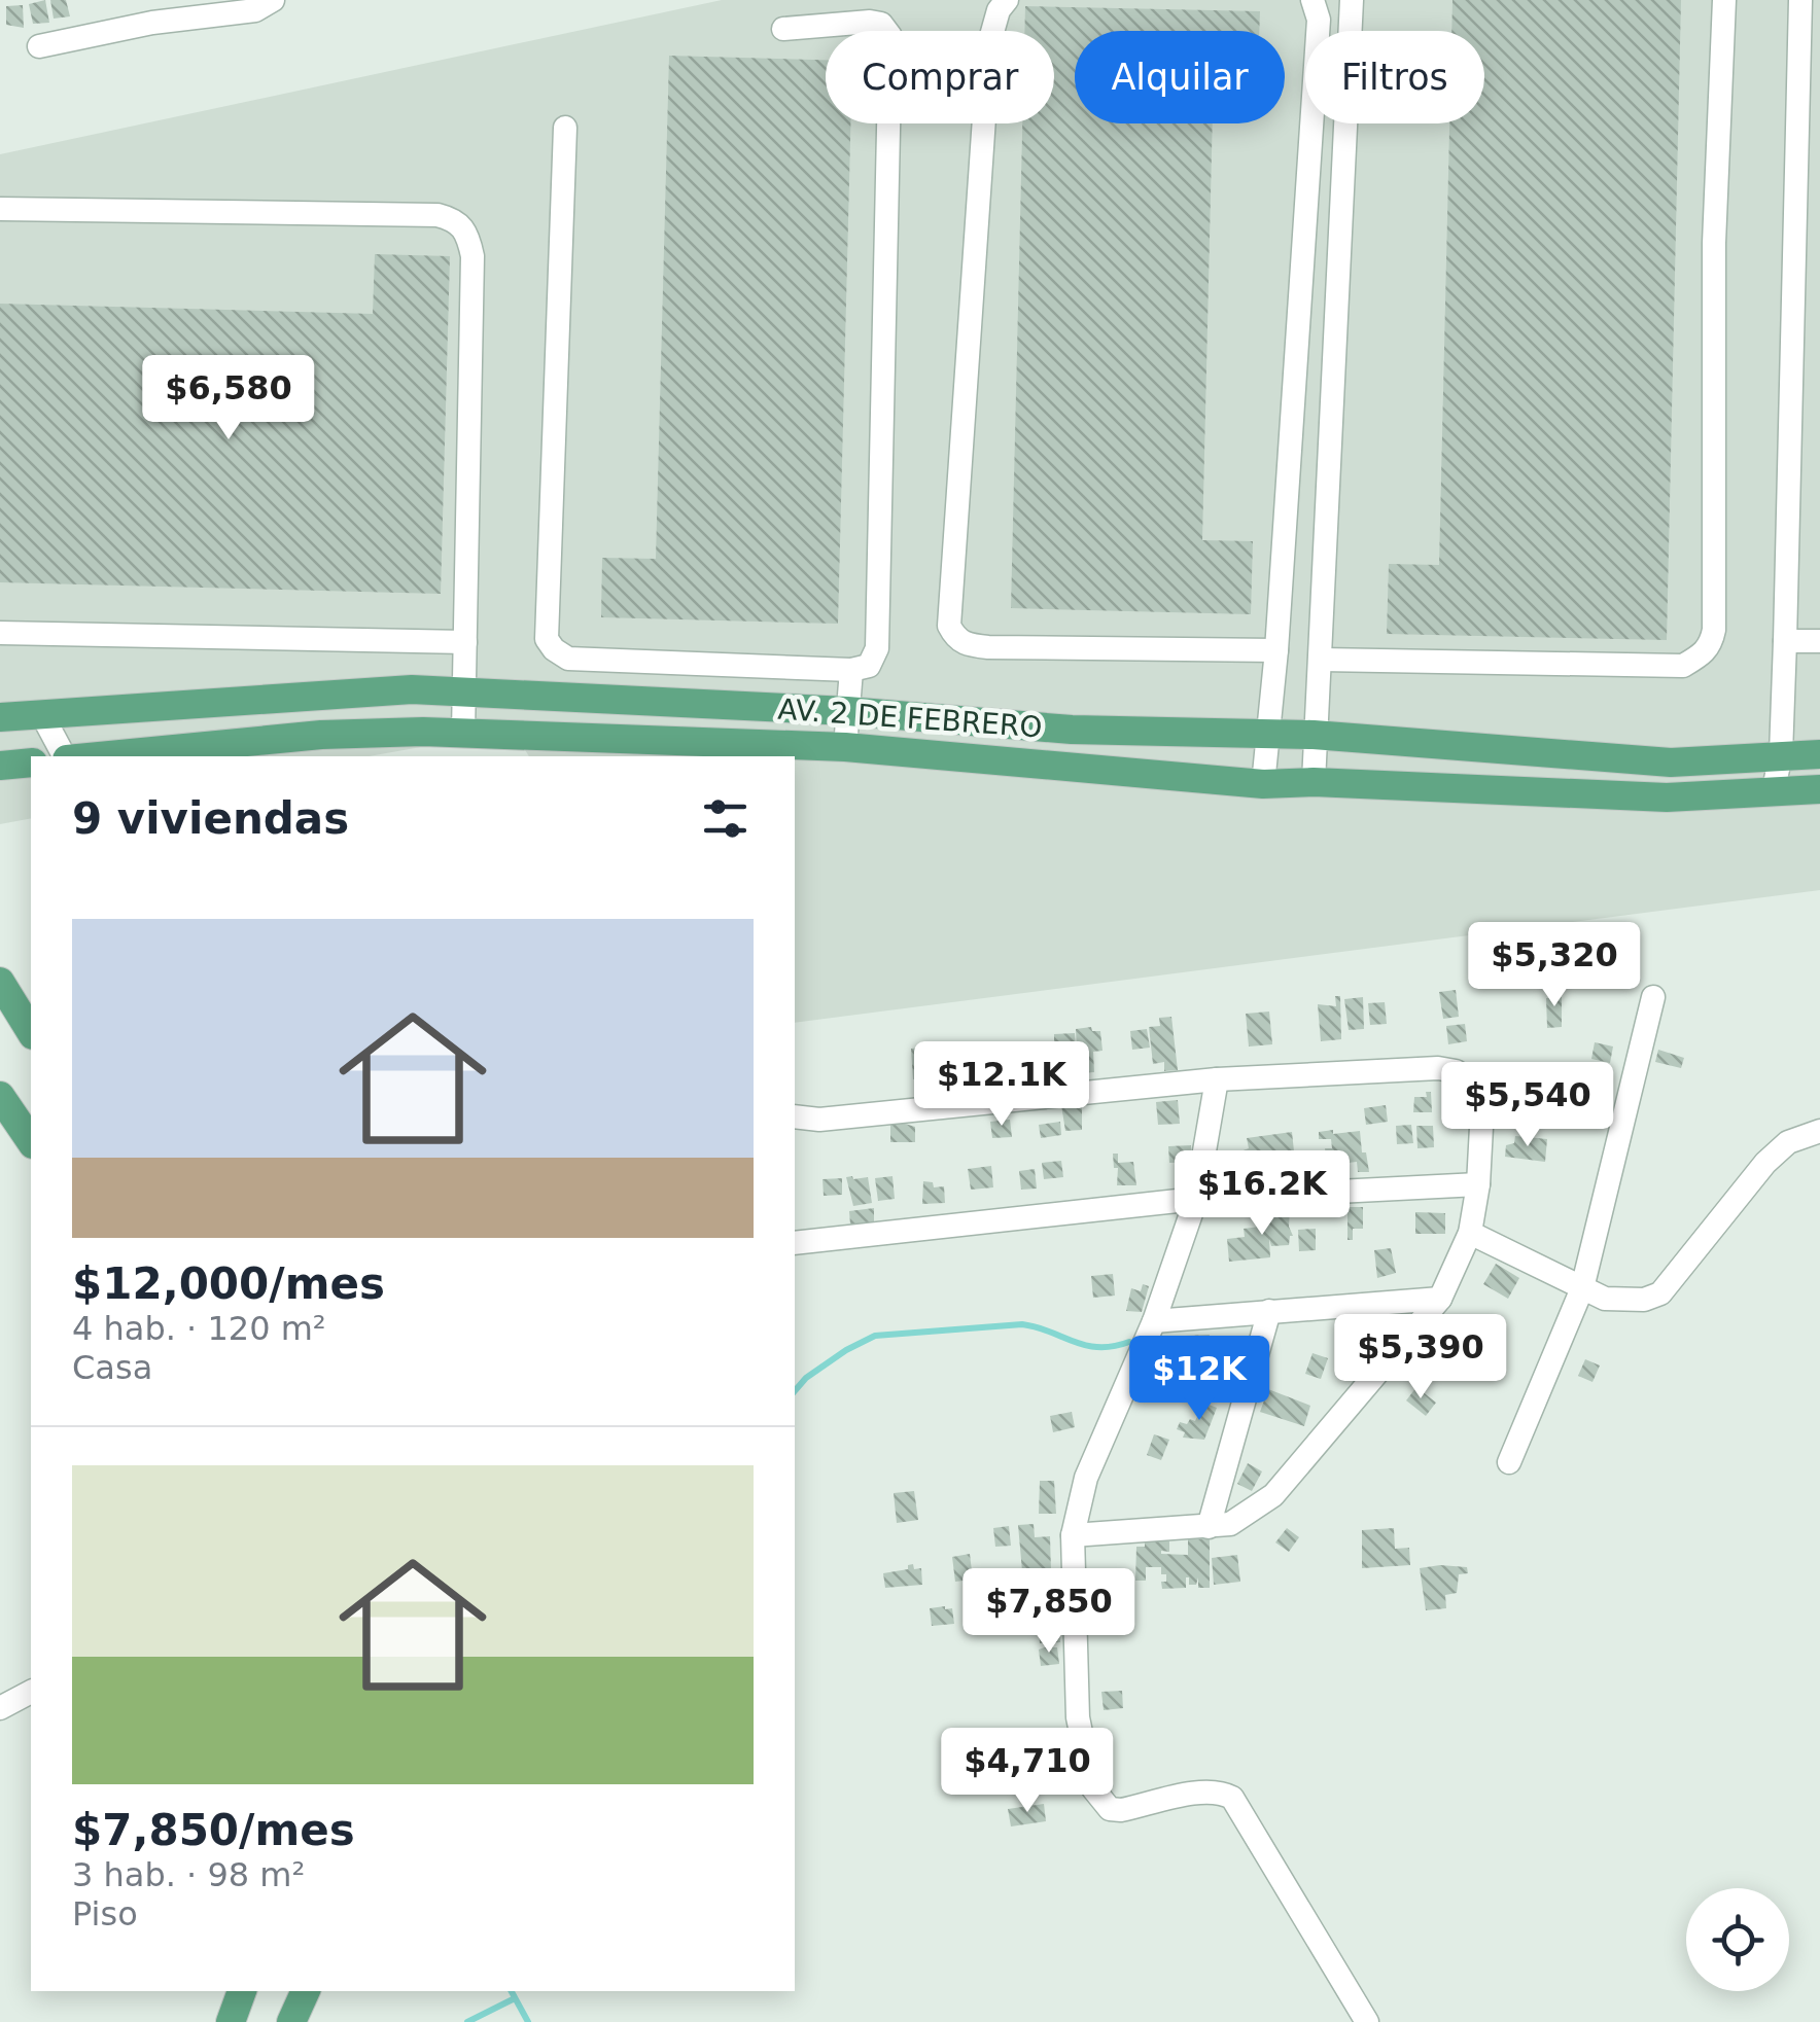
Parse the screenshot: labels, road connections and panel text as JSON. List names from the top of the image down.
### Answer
{
  "streets": {
    "main road": ["AV. 2 DE FEBRERO"]
  },
  "page": {
    "chip": ["Comprar", "Alquilar", "Filtros"],
    "price": [
      "$6,580",
      "$5,320",
      "$12.1K",
      "$5,540",
      "$16.2K",
      "$5,390",
      "$12K",
      "$7,850",
      "$4,710"
    ],
    "heading": "9 viviendas",
    "list": [
      {
        "name": "$12,000/mes",
        "note": "4 hab. · 120 m² · Casa"
      },
      {
        "name": "$7,850/mes",
        "note": "3 hab. · 98 m² · Piso"
      }
    ]
  }
}
